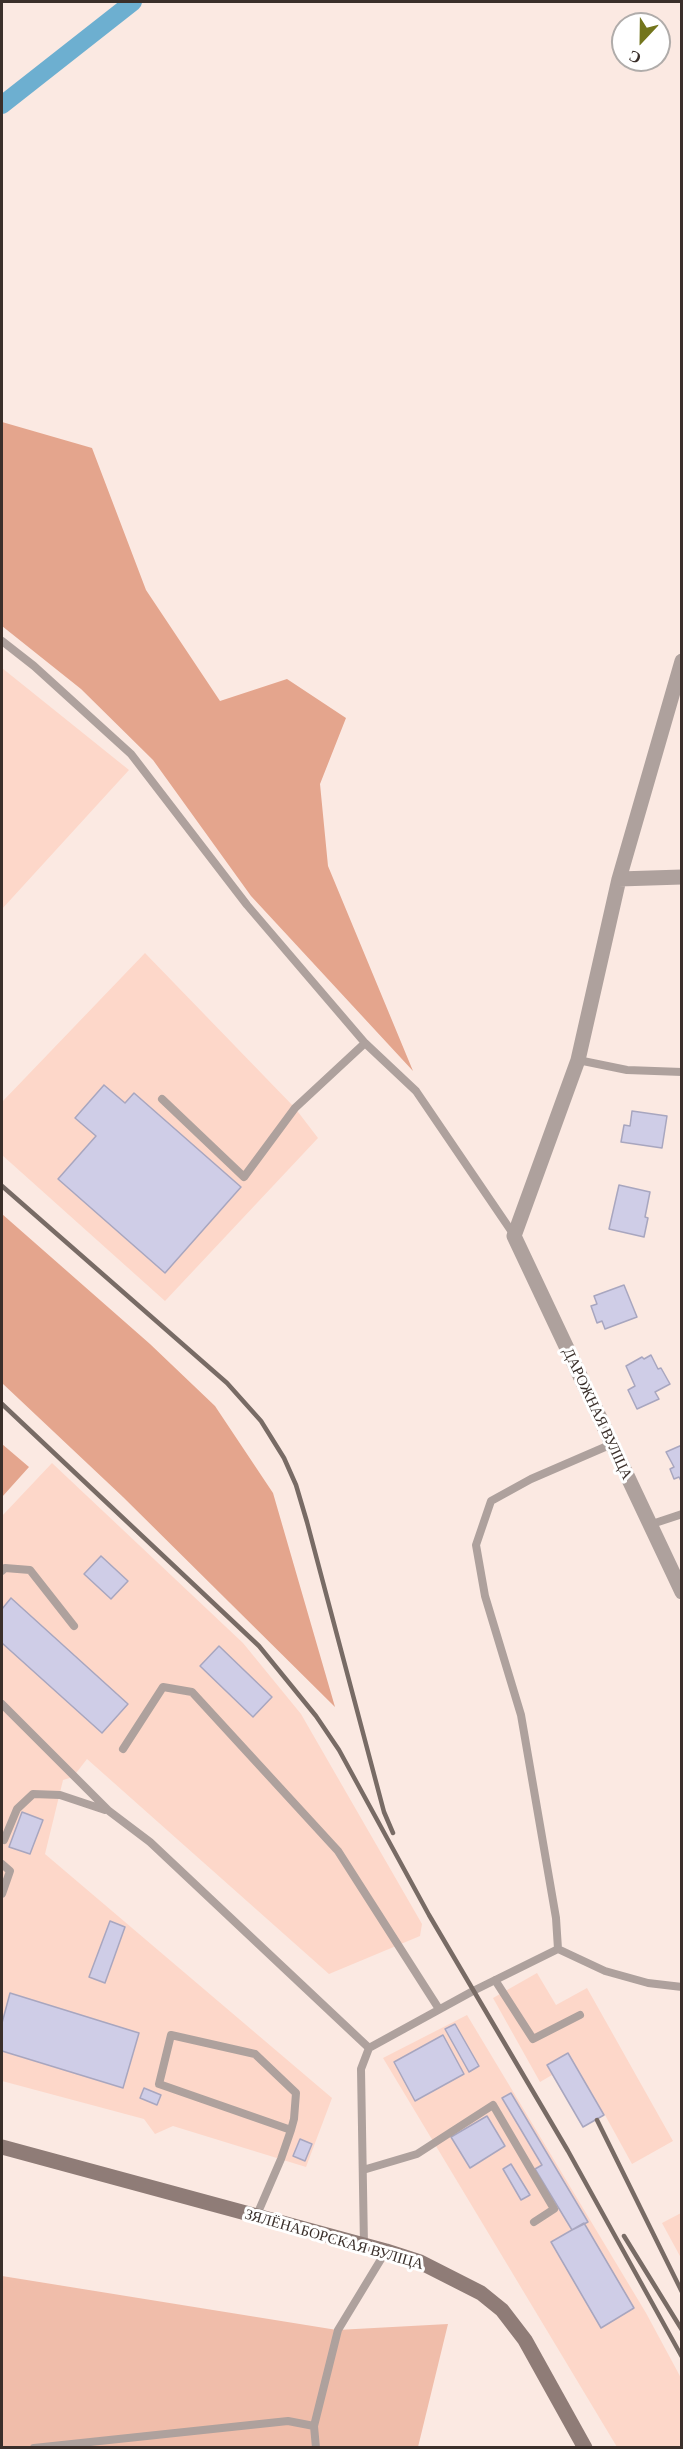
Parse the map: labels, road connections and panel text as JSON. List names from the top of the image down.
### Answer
{
  "streets": {
    "main road": ["ЗЯЛЁНАБОРСКАЯ ВУЛІЦА"],
    "street": ["ДАРОЖНАЯ ВУЛІЦА"]
  },
  "north": "bottom"
}
